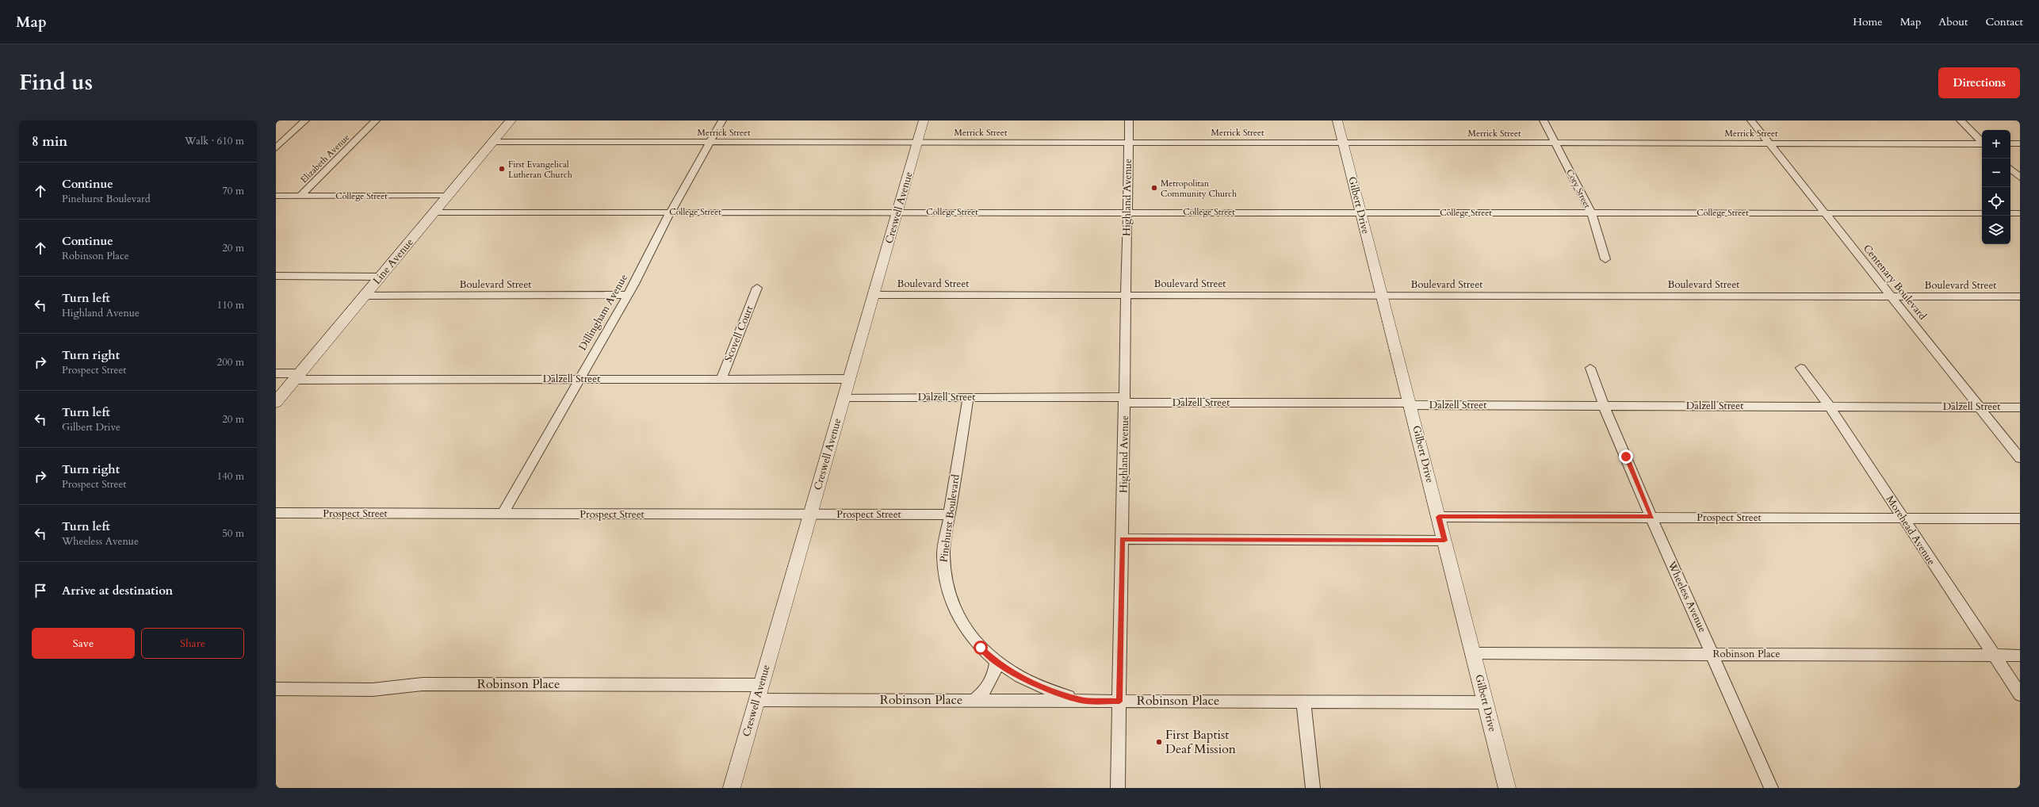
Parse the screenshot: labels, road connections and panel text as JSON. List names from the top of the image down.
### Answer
{
  "streets": {
    "main road": ["Line Avenue"],
    "street": [
      "Merrick Street",
      "Elizabeth Avenue",
      "Coty Street",
      "College Street",
      "Highland Avenue",
      "Gilbert Drive",
      "Creswell Avenue",
      "Centenary Boulevard",
      "Boulevard Street",
      "Dillingham Avenue",
      "Scovell Court",
      "Dalzell Street",
      "Prospect Street",
      "Pinehurst Boulevard",
      "Morehead Avenue",
      "Wheeless Avenue",
      "Robinson Place"
    ]
  },
  "crossings": [
    ["Merrick Street", "Coty Street"],
    ["Merrick Street", "Highland Avenue"],
    ["Merrick Street", "Gilbert Drive"],
    ["Merrick Street", "Creswell Avenue"],
    ["Merrick Street", "Line Avenue"],
    ["Merrick Street", "Centenary Boulevard"],
    ["Merrick Street", "Dillingham Avenue"],
    ["Elizabeth Avenue", "College Street"],
    ["Coty Street", "College Street"],
    ["College Street", "Highland Avenue"],
    ["College Street", "Gilbert Drive"],
    ["College Street", "Creswell Avenue"],
    ["College Street", "Line Avenue"],
    ["College Street", "Centenary Boulevard"],
    ["College Street", "Dillingham Avenue"],
    ["Highland Avenue", "Boulevard Street"],
    ["Highland Avenue", "Dalzell Street"],
    ["Highland Avenue", "Robinson Place"],
    ["Gilbert Drive", "Boulevard Street"],
    ["Gilbert Drive", "Dalzell Street"],
    ["Gilbert Drive", "Prospect Street"],
    ["Gilbert Drive", "Robinson Place"],
    ["Creswell Avenue", "Boulevard Street"],
    ["Creswell Avenue", "Dalzell Street"],
    ["Creswell Avenue", "Prospect Street"],
    ["Creswell Avenue", "Robinson Place"],
    ["Line Avenue", "Boulevard Street"],
    ["Line Avenue", "Dalzell Street"],
    ["Centenary Boulevard", "Boulevard Street"],
    ["Centenary Boulevard", "Dalzell Street"],
    ["Boulevard Street", "Dillingham Avenue"],
    ["Dillingham Avenue", "Dalzell Street"],
    ["Dillingham Avenue", "Prospect Street"],
    ["Scovell Court", "Dalzell Street"],
    ["Dalzell Street", "Pinehurst Boulevard"],
    ["Dalzell Street", "Morehead Avenue"],
    ["Dalzell Street", "Wheeless Avenue"],
    ["Prospect Street", "Pinehurst Boulevard"],
    ["Prospect Street", "Morehead Avenue"],
    ["Prospect Street", "Wheeless Avenue"],
    ["Pinehurst Boulevard", "Robinson Place"],
    ["Morehead Avenue", "Robinson Place"],
    ["Wheeless Avenue", "Robinson Place"]
  ],
  "places": ["First Evangelical Lutheran Church", "Metropolitan Community Church", "First Baptist Deaf Mission"],
  "page": {
    "header": "Map",
    "nav": [
      "Home",
      "Map",
      "About",
      "Contact"
    ],
    "title": "Find us",
    "buttons": [
      "Directions",
      ["Save", "Share"]
    ],
    "heading": ["8 min", "Walk · 610 m"],
    "map_buttons": ["+", "−"],
    "list": [
      ["Continue", "Pinehurst Boulevard", "70 m"],
      ["Continue", "Robinson Place", "20 m"],
      ["Turn left", "Highland Avenue", "110 m"],
      ["Turn right", "Prospect Street", "200 m"],
      ["Turn left", "Gilbert Drive", "20 m"],
      ["Turn right", "Prospect Street", "140 m"],
      ["Turn left", "Wheeless Avenue", "50 m"],
      "Arrive at destination"
    ]
  }
}
